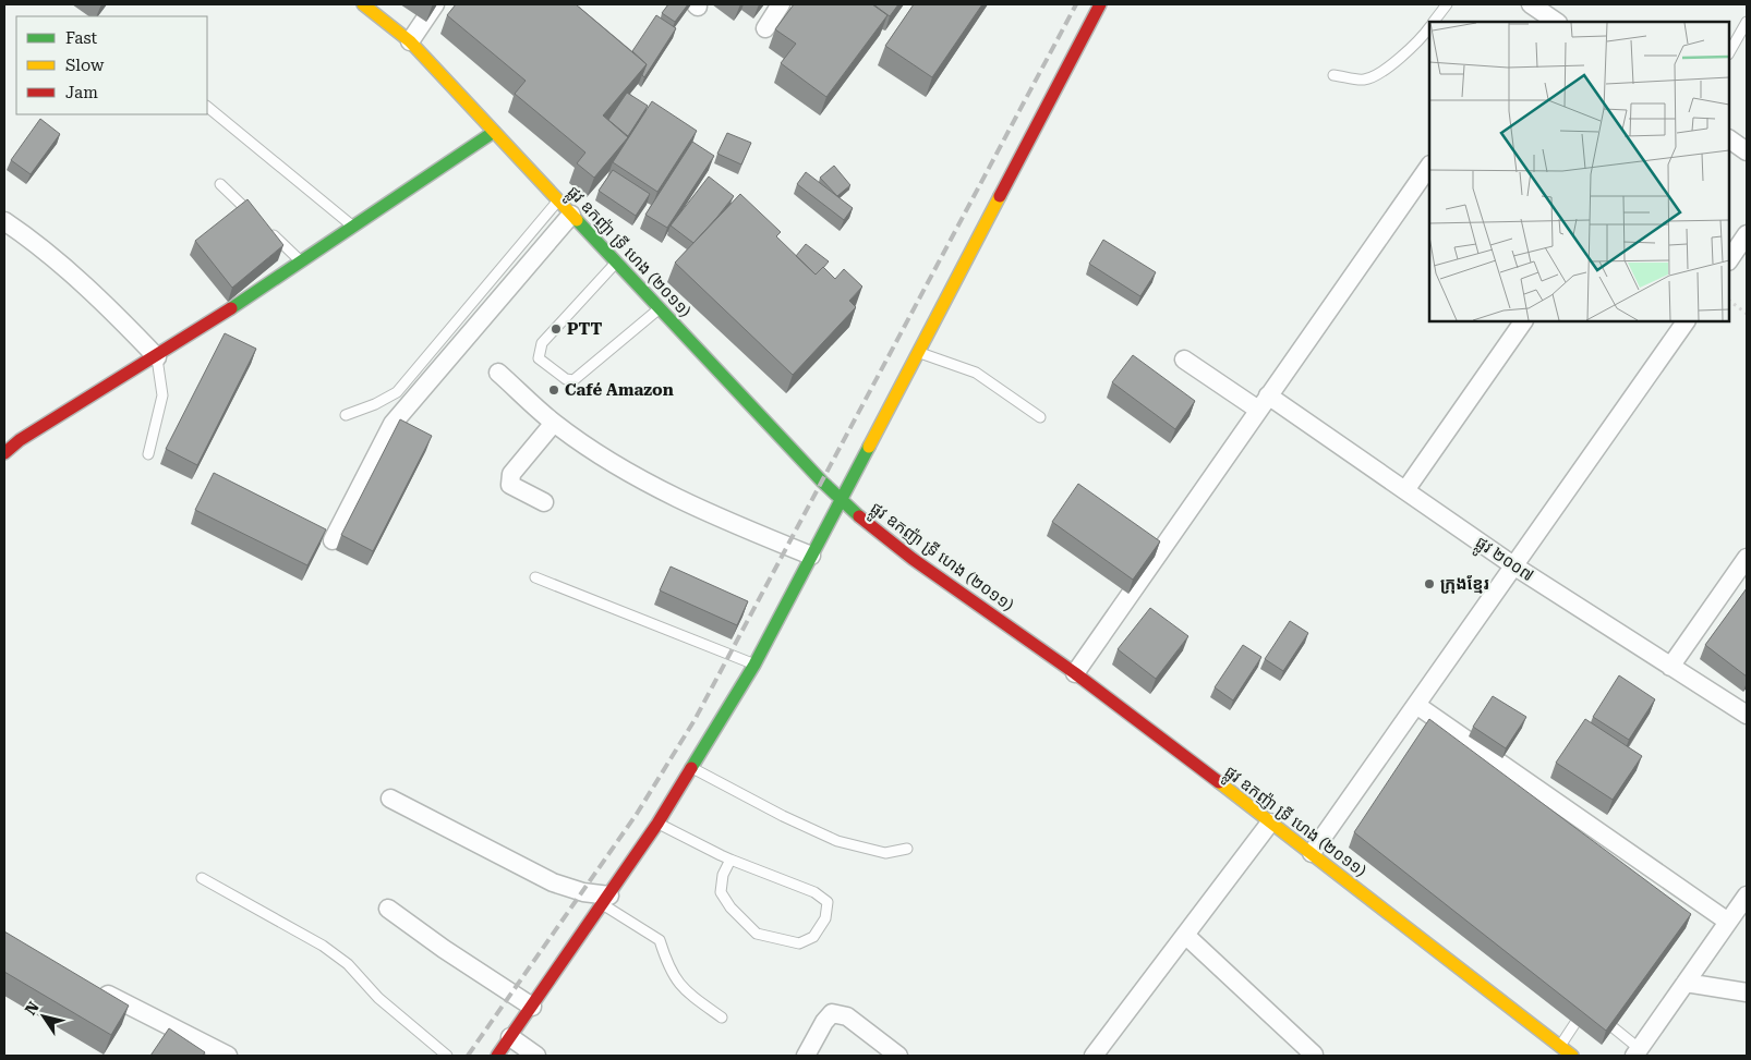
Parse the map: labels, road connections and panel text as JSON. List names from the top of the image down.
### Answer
{
  "streets": {
    "street": ["ផ្លូវ ឧកញ៉ា ទ្រី ហេង (២០១១)", "ផ្លូវ ២០០៧"]
  },
  "places": ["PTT", "Café Amazon", "ក្រុងខ្មែរ"],
  "legend": ["Fast", "Slow", "Jam"],
  "north": "top left"
}
